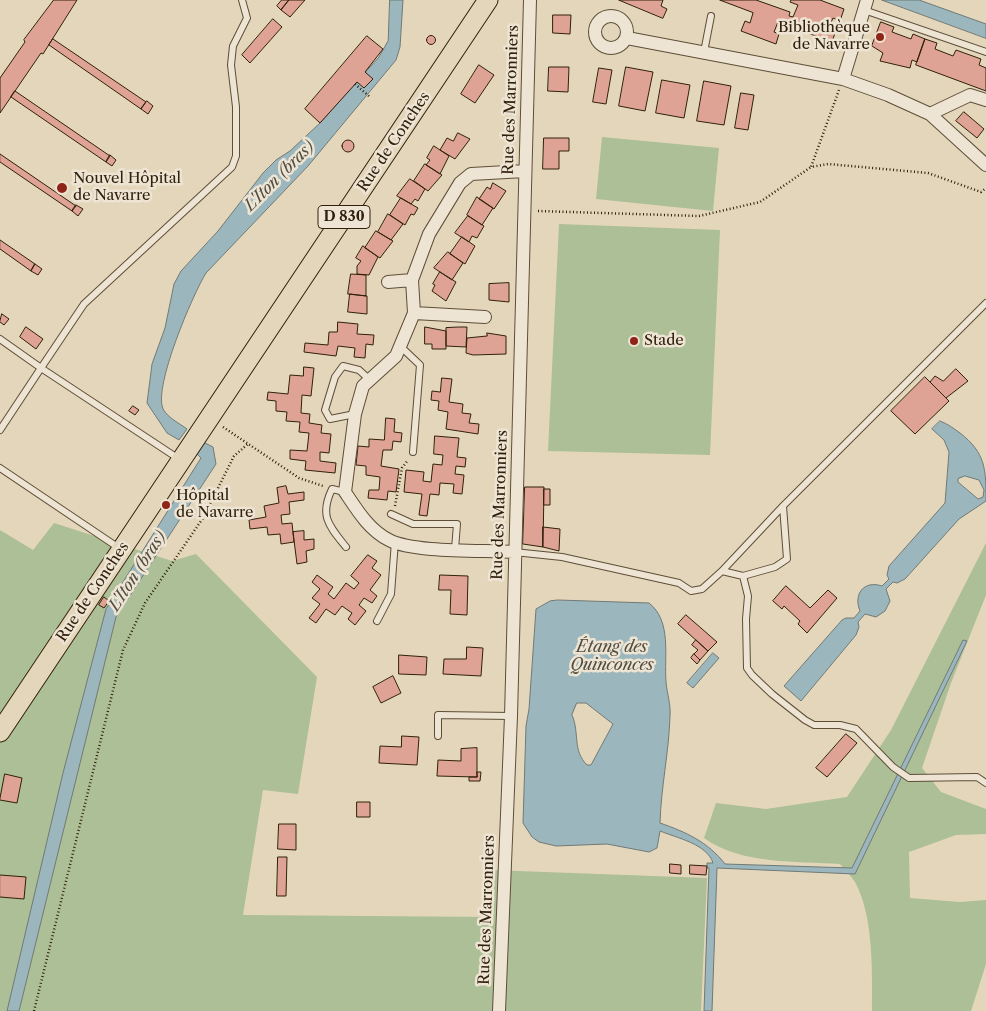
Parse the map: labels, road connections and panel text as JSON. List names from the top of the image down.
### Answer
{
  "streets": {
    "main road": ["Rue de Conches", "D 830"],
    "street": ["Rue des Marronniers"]
  },
  "water": ["L'Iton (bras)", "Étang des Quinconces"],
  "places": [
    "Bibliothèque de Navarre",
    "Nouvel Hôpital de Navarre",
    "Stade",
    "Hôpital de Navarre"
  ]
}
